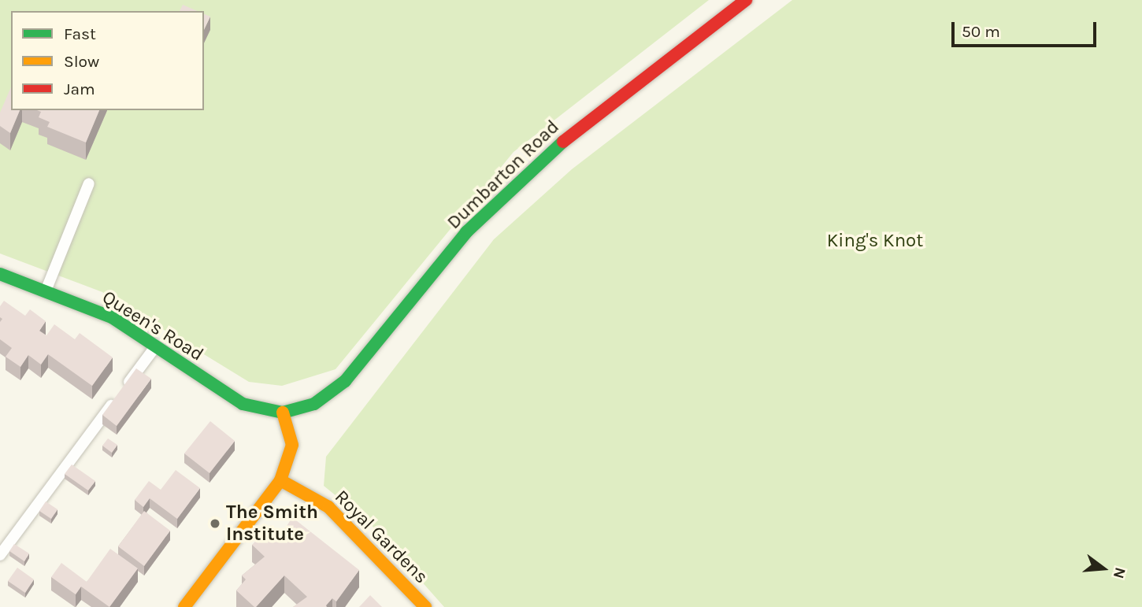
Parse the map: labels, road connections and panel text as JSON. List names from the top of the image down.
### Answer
{
  "streets": {
    "main road": ["Dumbarton Road", "Queen's Road", "Royal Gardens"]
  },
  "crossings": [
    ["Dumbarton Road", "Queen's Road"]
  ],
  "parks": ["King's Knot"],
  "places": ["The Smith Institute"],
  "legend": ["Fast", "Slow", "Jam"],
  "scale_bar": "50 m",
  "north": "right"
}
